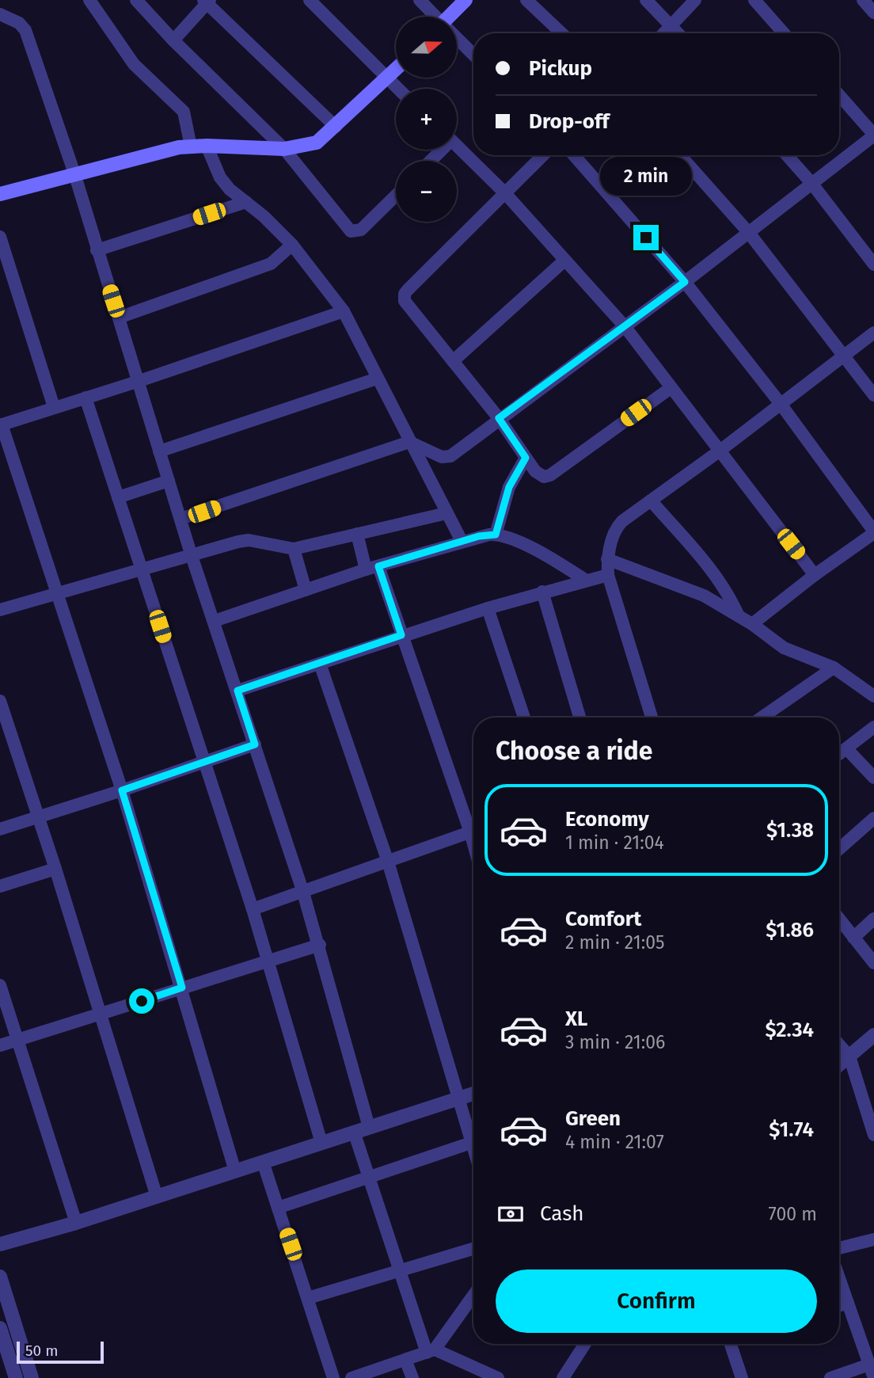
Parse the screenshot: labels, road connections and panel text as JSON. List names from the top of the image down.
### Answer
{
  "scale_bar": "50 m",
  "north": "right",
  "page": {
    "map_buttons": ["+", "−"],
    "banner": ["Pickup", "Drop-off"],
    "bubble": "2 min",
    "heading": "Choose a ride",
    "list": [
      {
        "name": "Economy",
        "note": "1 min · 21:04",
        "value": "$1.38"
      },
      {
        "name": "Comfort",
        "note": "2 min · 21:05",
        "value": "$1.86"
      },
      {
        "name": "XL",
        "note": "3 min · 21:06",
        "value": "$2.34"
      },
      {
        "name": "Green",
        "note": "4 min · 21:07",
        "value": "$1.74"
      }
    ],
    "pay": ["Cash", "700 m"],
    "buttons": "Confirm",
    "scale": "50 m"
  }
}
